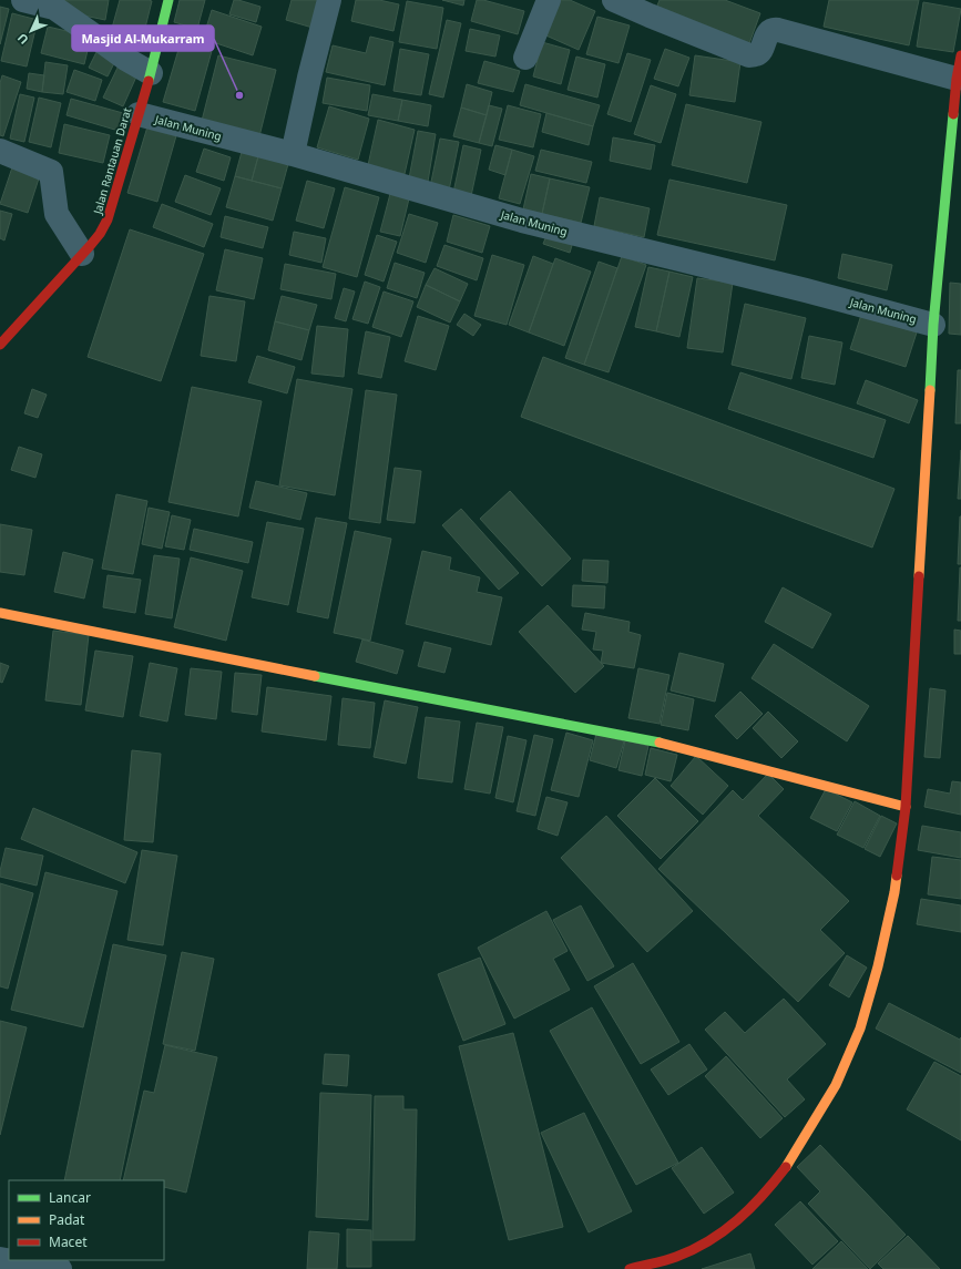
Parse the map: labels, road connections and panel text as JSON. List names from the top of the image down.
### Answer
{
  "streets": {
    "street": ["Jalan Muning", "Jalan Rantauan Darat"]
  },
  "crossings": [
    ["Jalan Muning", "Jalan Rantauan Darat"]
  ],
  "places": ["Masjid Al-Mukarram"],
  "legend": ["Lancar", "Padat", "Macet"],
  "north": "bottom left"
}
